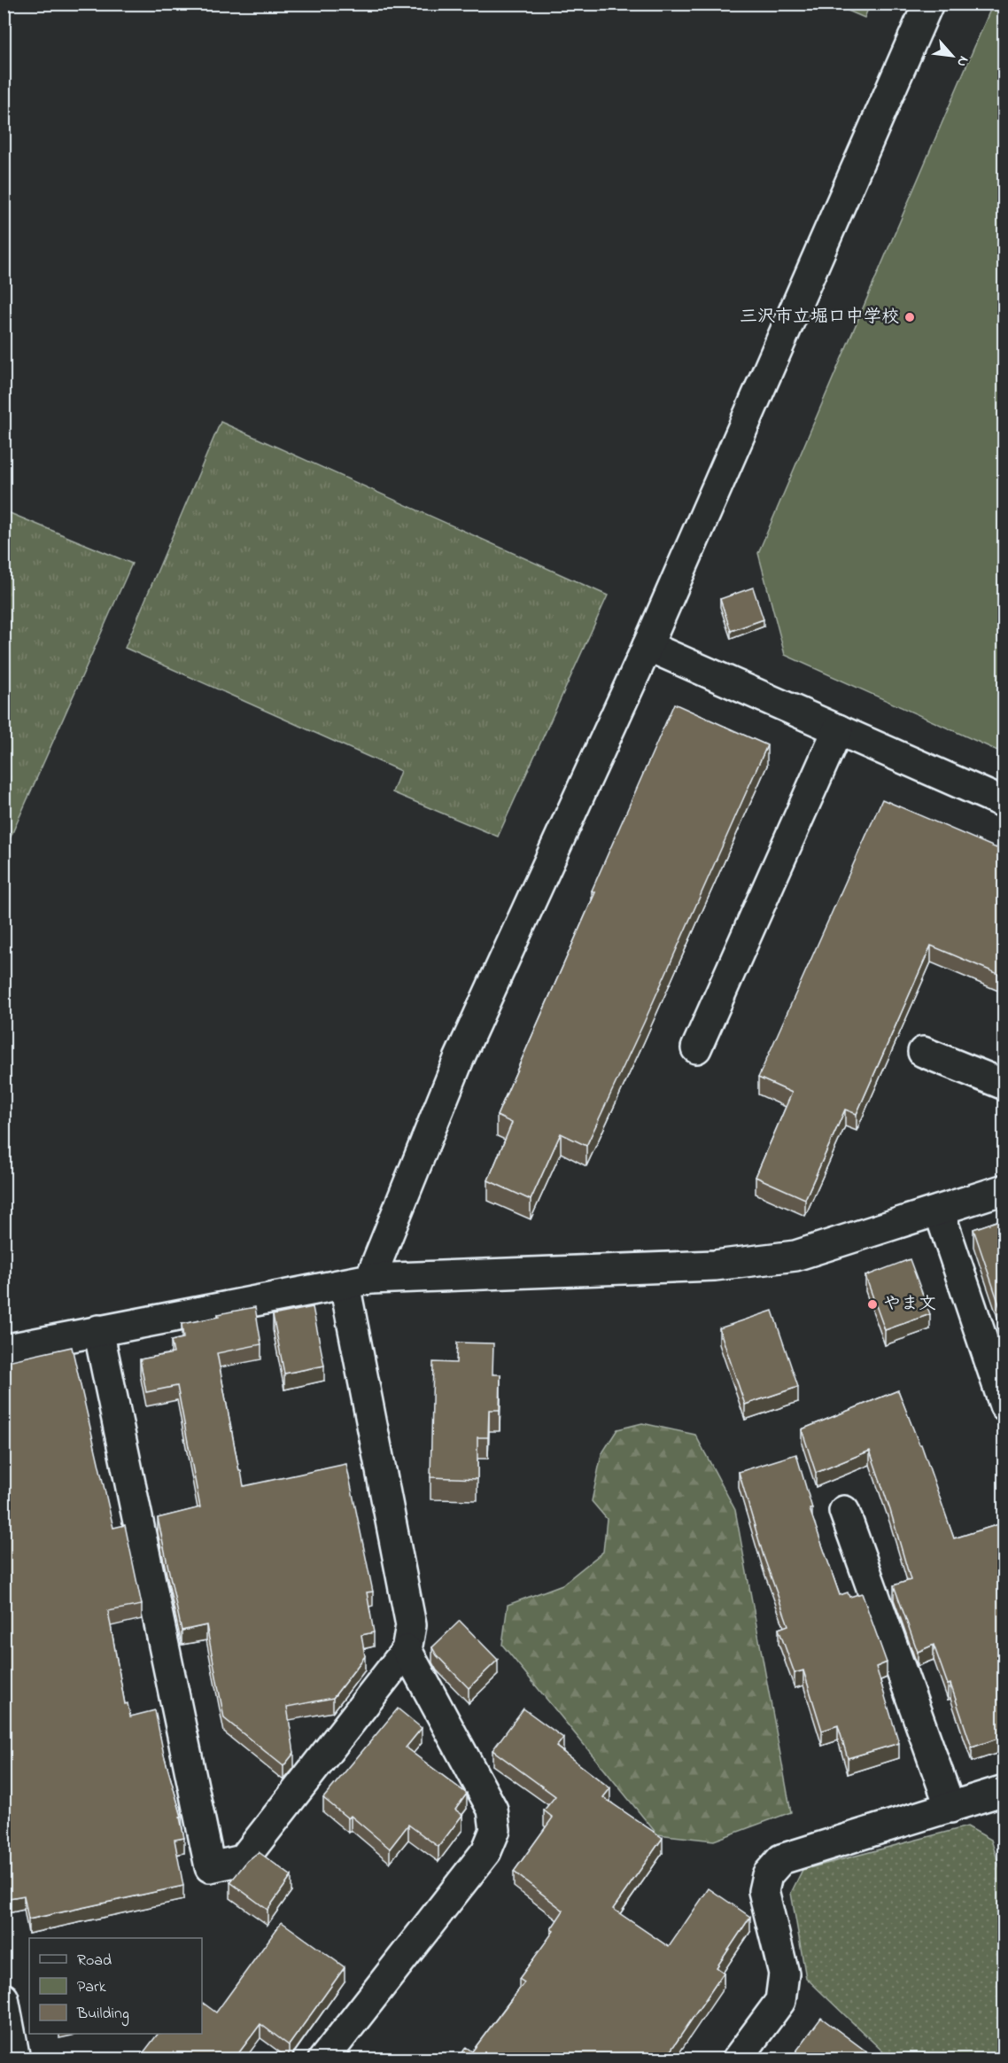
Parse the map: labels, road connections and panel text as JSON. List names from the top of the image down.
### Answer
{
  "places": ["三沢市立堀口中学校", "やま文"],
  "legend": ["Road", "Park", "Building"],
  "north": "bottom right"
}
